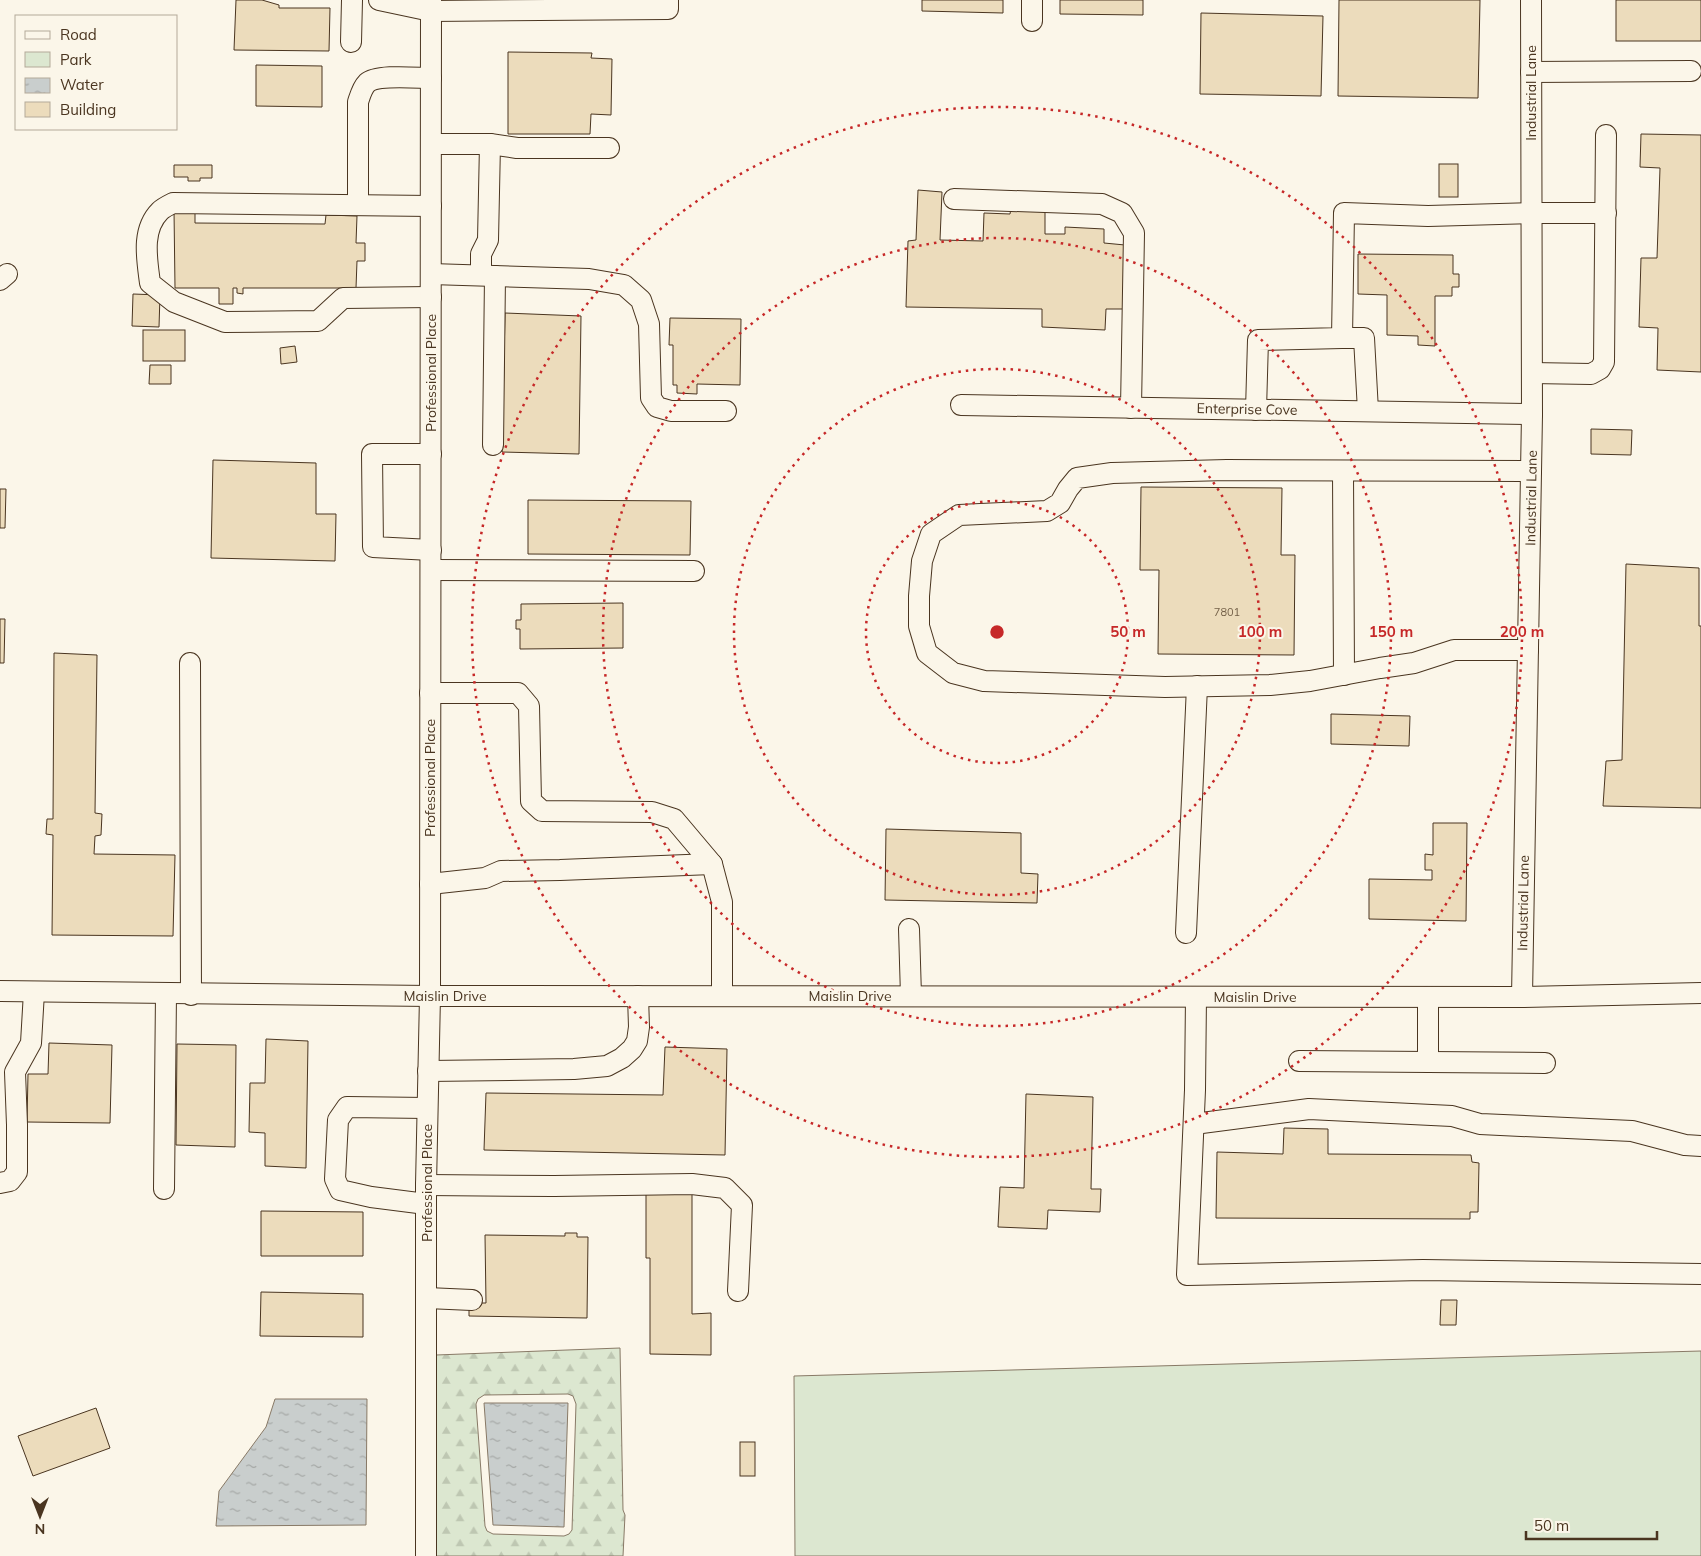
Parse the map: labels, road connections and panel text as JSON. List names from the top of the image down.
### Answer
{
  "streets": {
    "street": [
      "Industrial Lane",
      "Professional Place",
      "Enterprise Cove",
      "Maislin Drive"
    ]
  },
  "crossings": [
    ["Industrial Lane", "Enterprise Cove"],
    ["Industrial Lane", "Maislin Drive"],
    ["Professional Place", "Maislin Drive"]
  ],
  "house_numbers": ["7801"],
  "legend": [
    "Road",
    "Park",
    "Water",
    "Building"
  ],
  "scale_bar": "50 m",
  "north": "bottom",
  "rings": [
    "50 m",
    "100 m",
    "150 m",
    "200 m"
  ]
}
